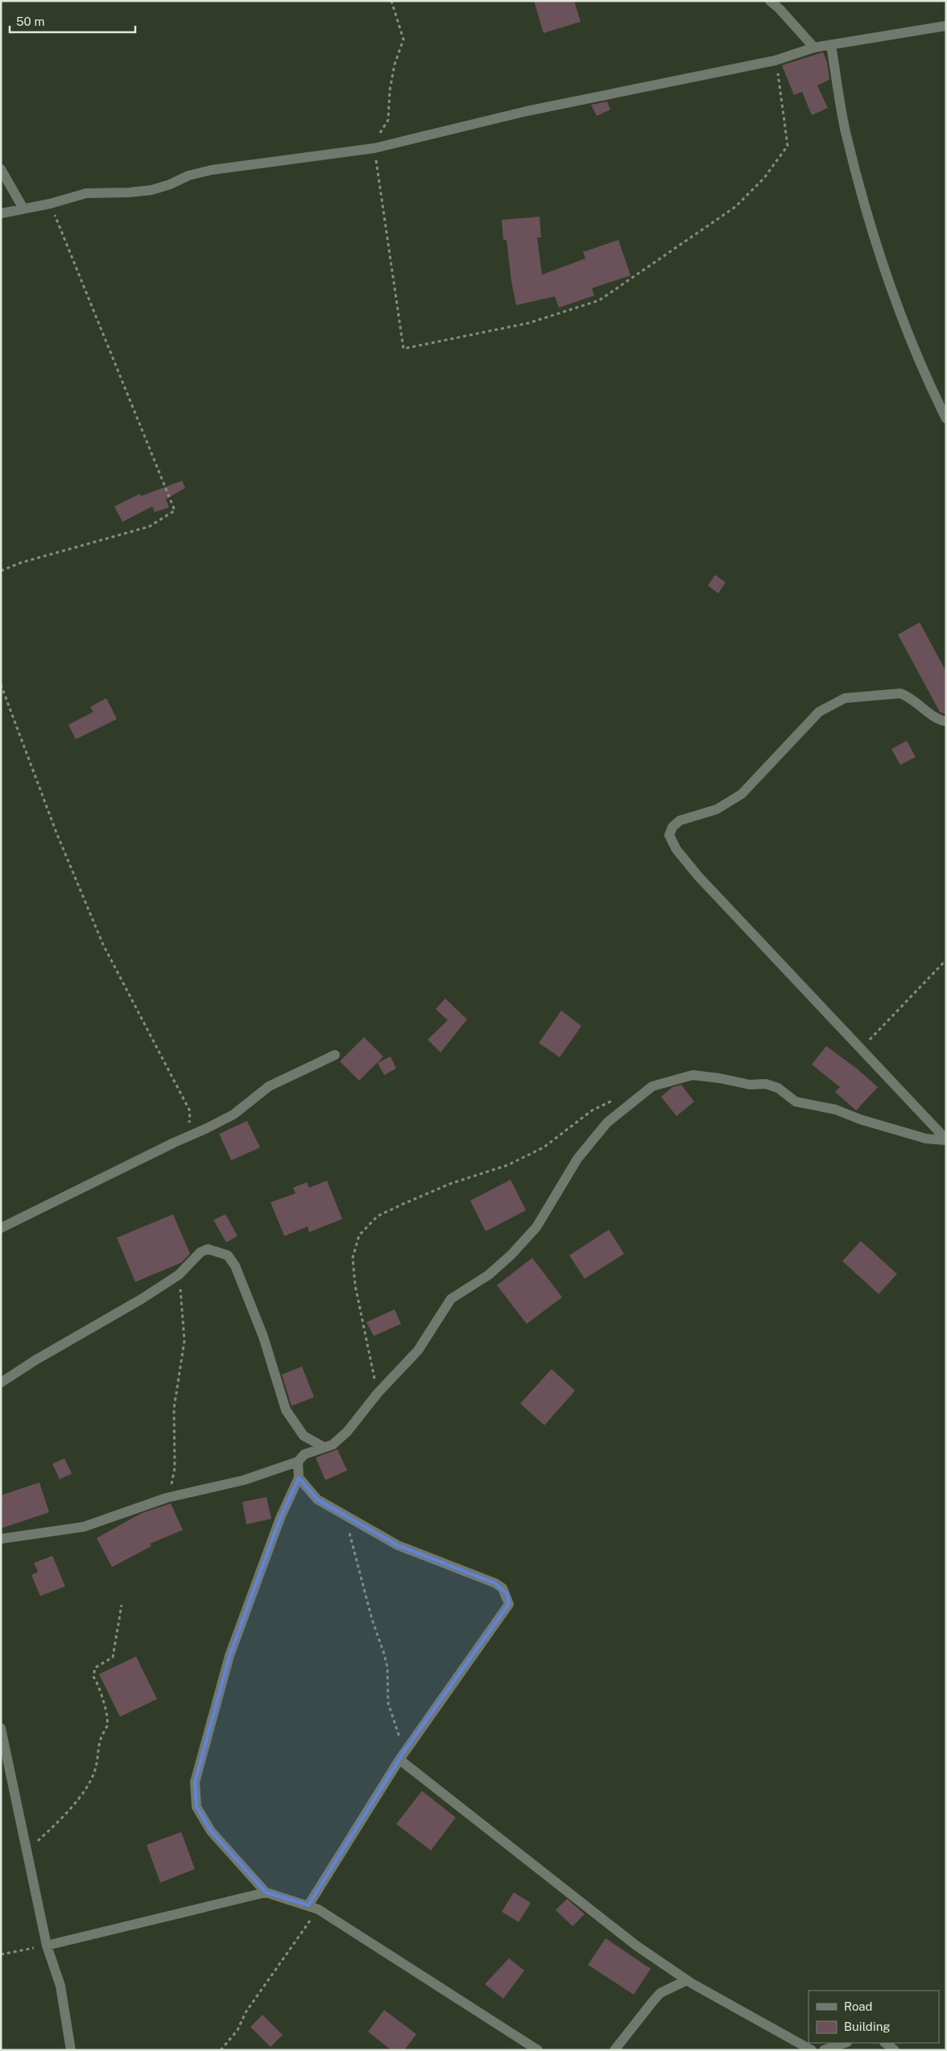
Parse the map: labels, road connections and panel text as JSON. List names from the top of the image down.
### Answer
{
  "legend": ["Road", "Building"],
  "scale_bar": "50 m"
}
